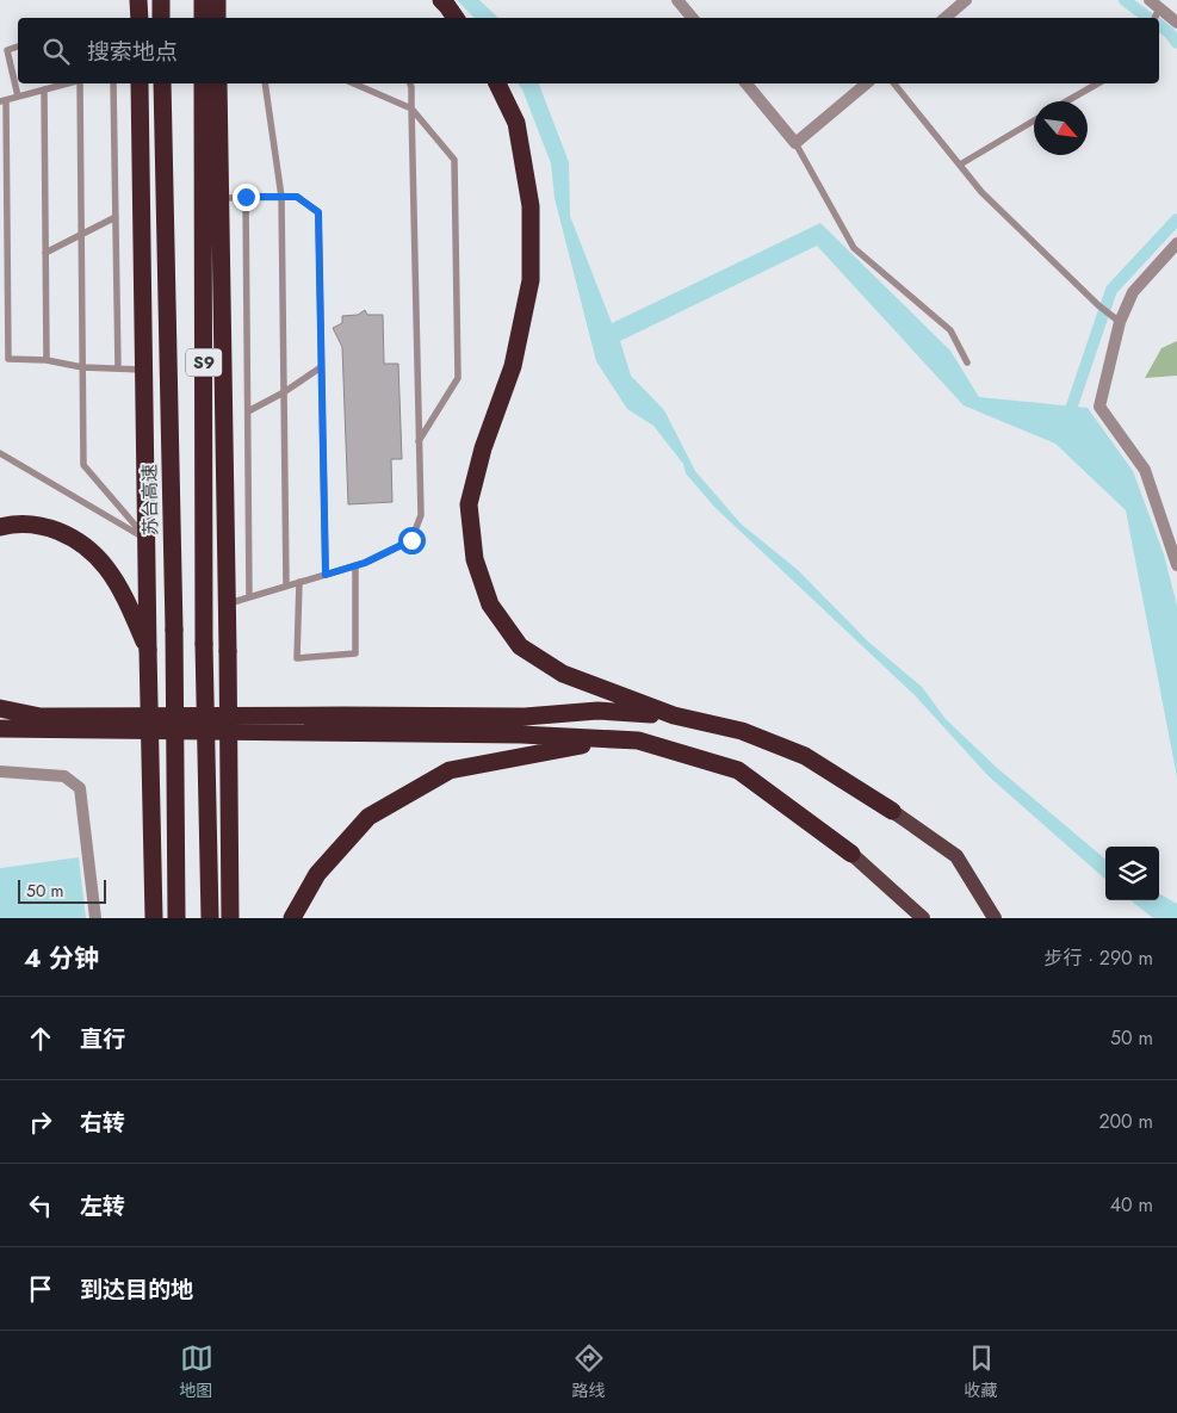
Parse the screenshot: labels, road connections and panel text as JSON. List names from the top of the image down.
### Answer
{
  "streets": {
    "highway": ["S9", "苏台高速"]
  },
  "scale_bar": "50 m",
  "north": "bottom right",
  "page": {
    "search": "搜索地点",
    "scale": "50 m",
    "heading": ["4 分钟", "步行 · 290 m"],
    "list": [
      ["直行", "50 m"],
      ["右转", "200 m"],
      ["左转", "40 m"],
      "到达目的地"
    ],
    "nav": ["地图", "路线", "收藏"]
  }
}
